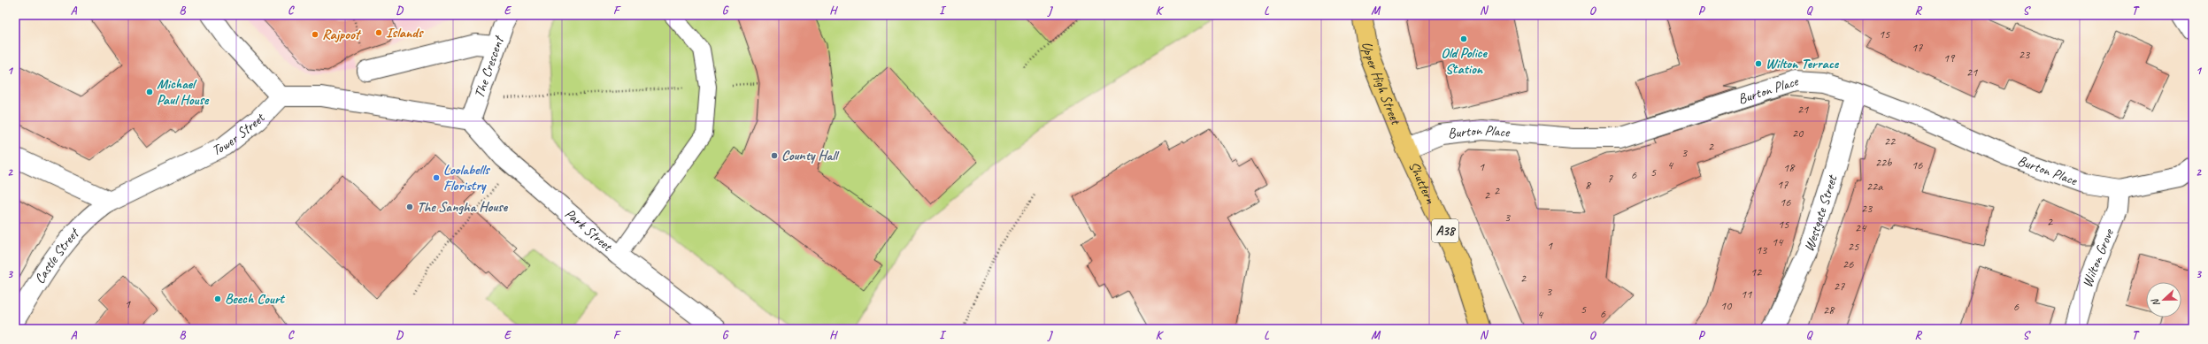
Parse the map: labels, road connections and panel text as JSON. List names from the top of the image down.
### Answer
{
  "streets": {
    "main road": ["Upper High Street", "Shuttern", "A38"],
    "street": [
      "The Crescent",
      "Burton Place",
      "Tower Street",
      "Westgate Street",
      "Park Street",
      "Castle Street",
      "Wilton Grove"
    ]
  },
  "crossings": [
    ["The Crescent", "Park Street"],
    ["Upper High Street", "Burton Place"],
    ["Upper High Street", "Shuttern"],
    ["Burton Place", "Shuttern"],
    ["Burton Place", "Westgate Street"],
    ["Burton Place", "Wilton Grove"],
    ["Tower Street", "Castle Street"]
  ],
  "places": [
    "Islands",
    "Rajpoot",
    "Old Police Station",
    "Wilton Terrace",
    "Michael Paul House",
    "County Hall",
    "Loolabells Floristry",
    "The Sangha House",
    "Beech Court"
  ],
  "house_numbers": [
    "15",
    "17",
    "23",
    "19",
    "21",
    "21",
    "20",
    "22",
    "2",
    "3",
    "22b",
    "4",
    "16",
    "1",
    "18",
    "5",
    "6",
    "7",
    "17",
    "8",
    "22a",
    "2",
    "2",
    "16",
    "23",
    "3",
    "2",
    "15",
    "24",
    "14",
    "1",
    "25",
    "13",
    "26",
    "12",
    "2",
    "27",
    "3",
    "11",
    "1",
    "10",
    "6",
    "5",
    "28",
    "6",
    "4"
  ],
  "north": "left",
  "grid": {
    "columns": [
      "A",
      "B",
      "C",
      "D",
      "E",
      "F",
      "G",
      "H",
      "I",
      "J",
      "K",
      "L",
      "M",
      "N",
      "O",
      "P",
      "Q",
      "R",
      "S",
      "T"
    ],
    "rows": ["1", "2", "3"]
  }
}
